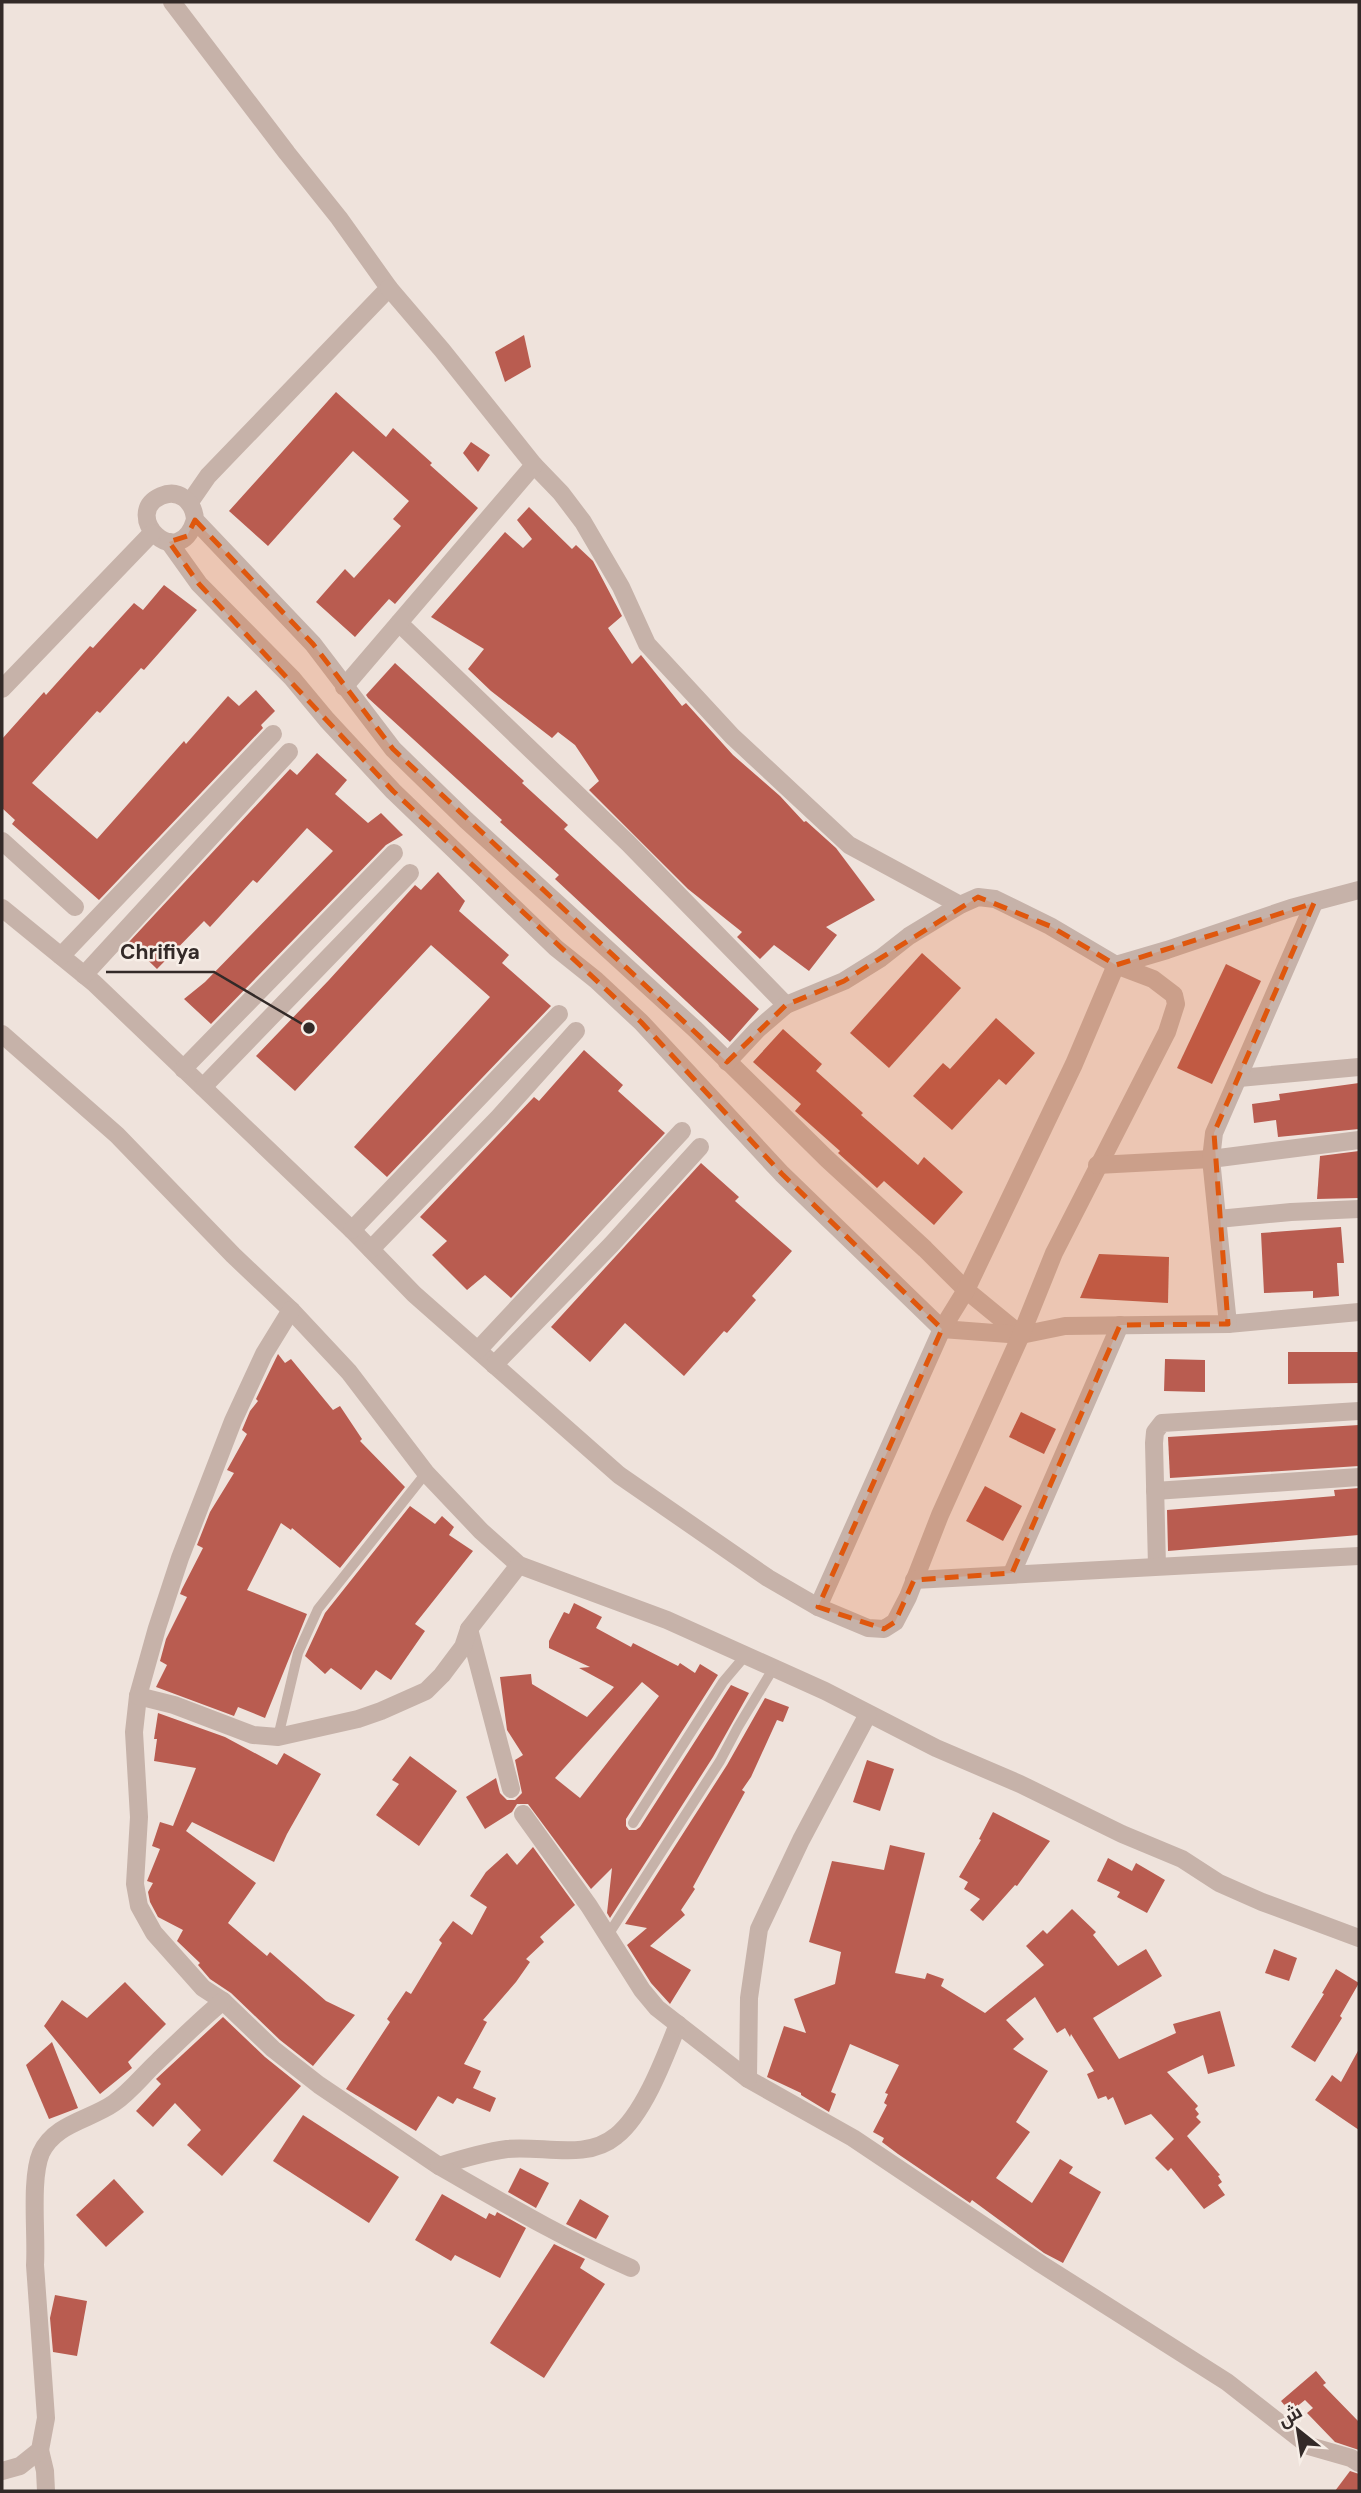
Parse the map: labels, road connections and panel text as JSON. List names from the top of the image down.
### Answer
{
  "places": ["Chrifiya"],
  "north": "top left"
}
